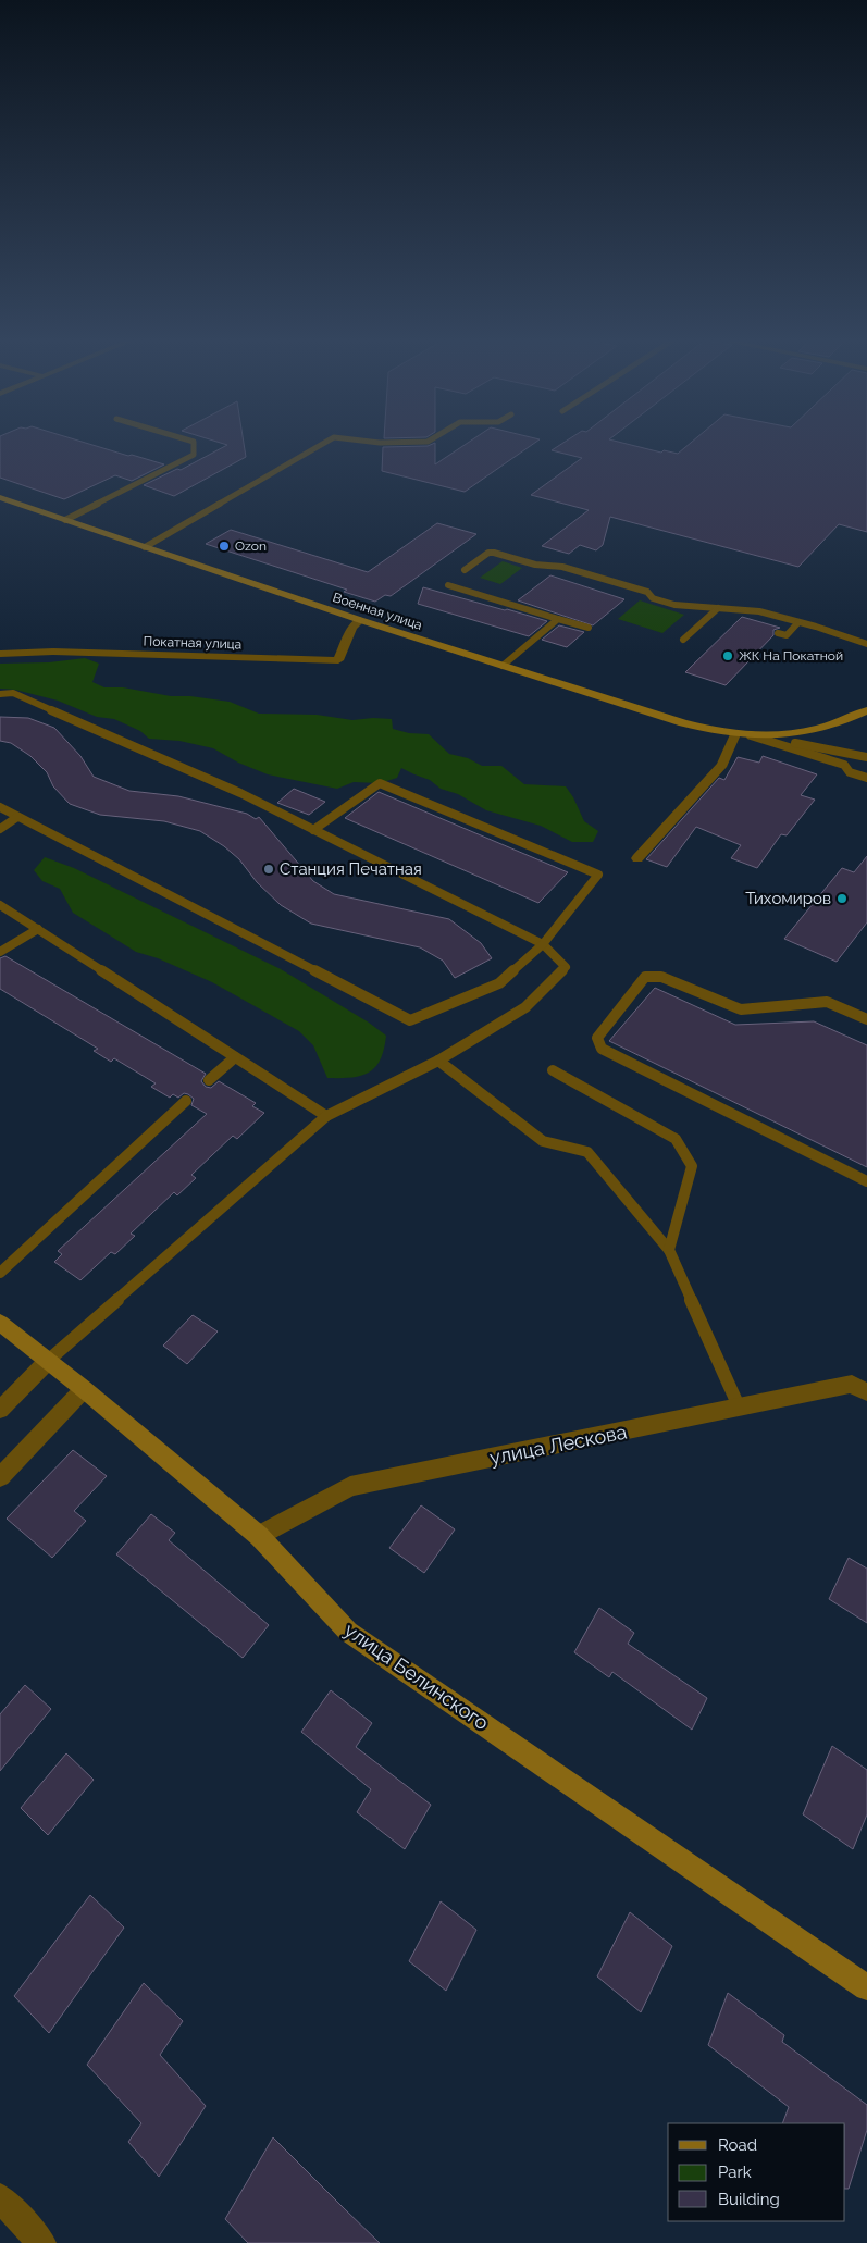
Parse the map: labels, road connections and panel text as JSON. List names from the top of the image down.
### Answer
{
  "streets": {
    "main road": ["Военная улица", "улица Белинского"],
    "street": ["Покатная улица", "улица Лескова"]
  },
  "crossings": [
    ["Военная улица", "Покатная улица"],
    ["улица Лескова", "улица Белинского"]
  ],
  "places": [
    "Ozon",
    "ЖК На Покатной",
    "Станция Печатная",
    "Тихомиров"
  ],
  "legend": ["Road", "Park", "Building"]
}
